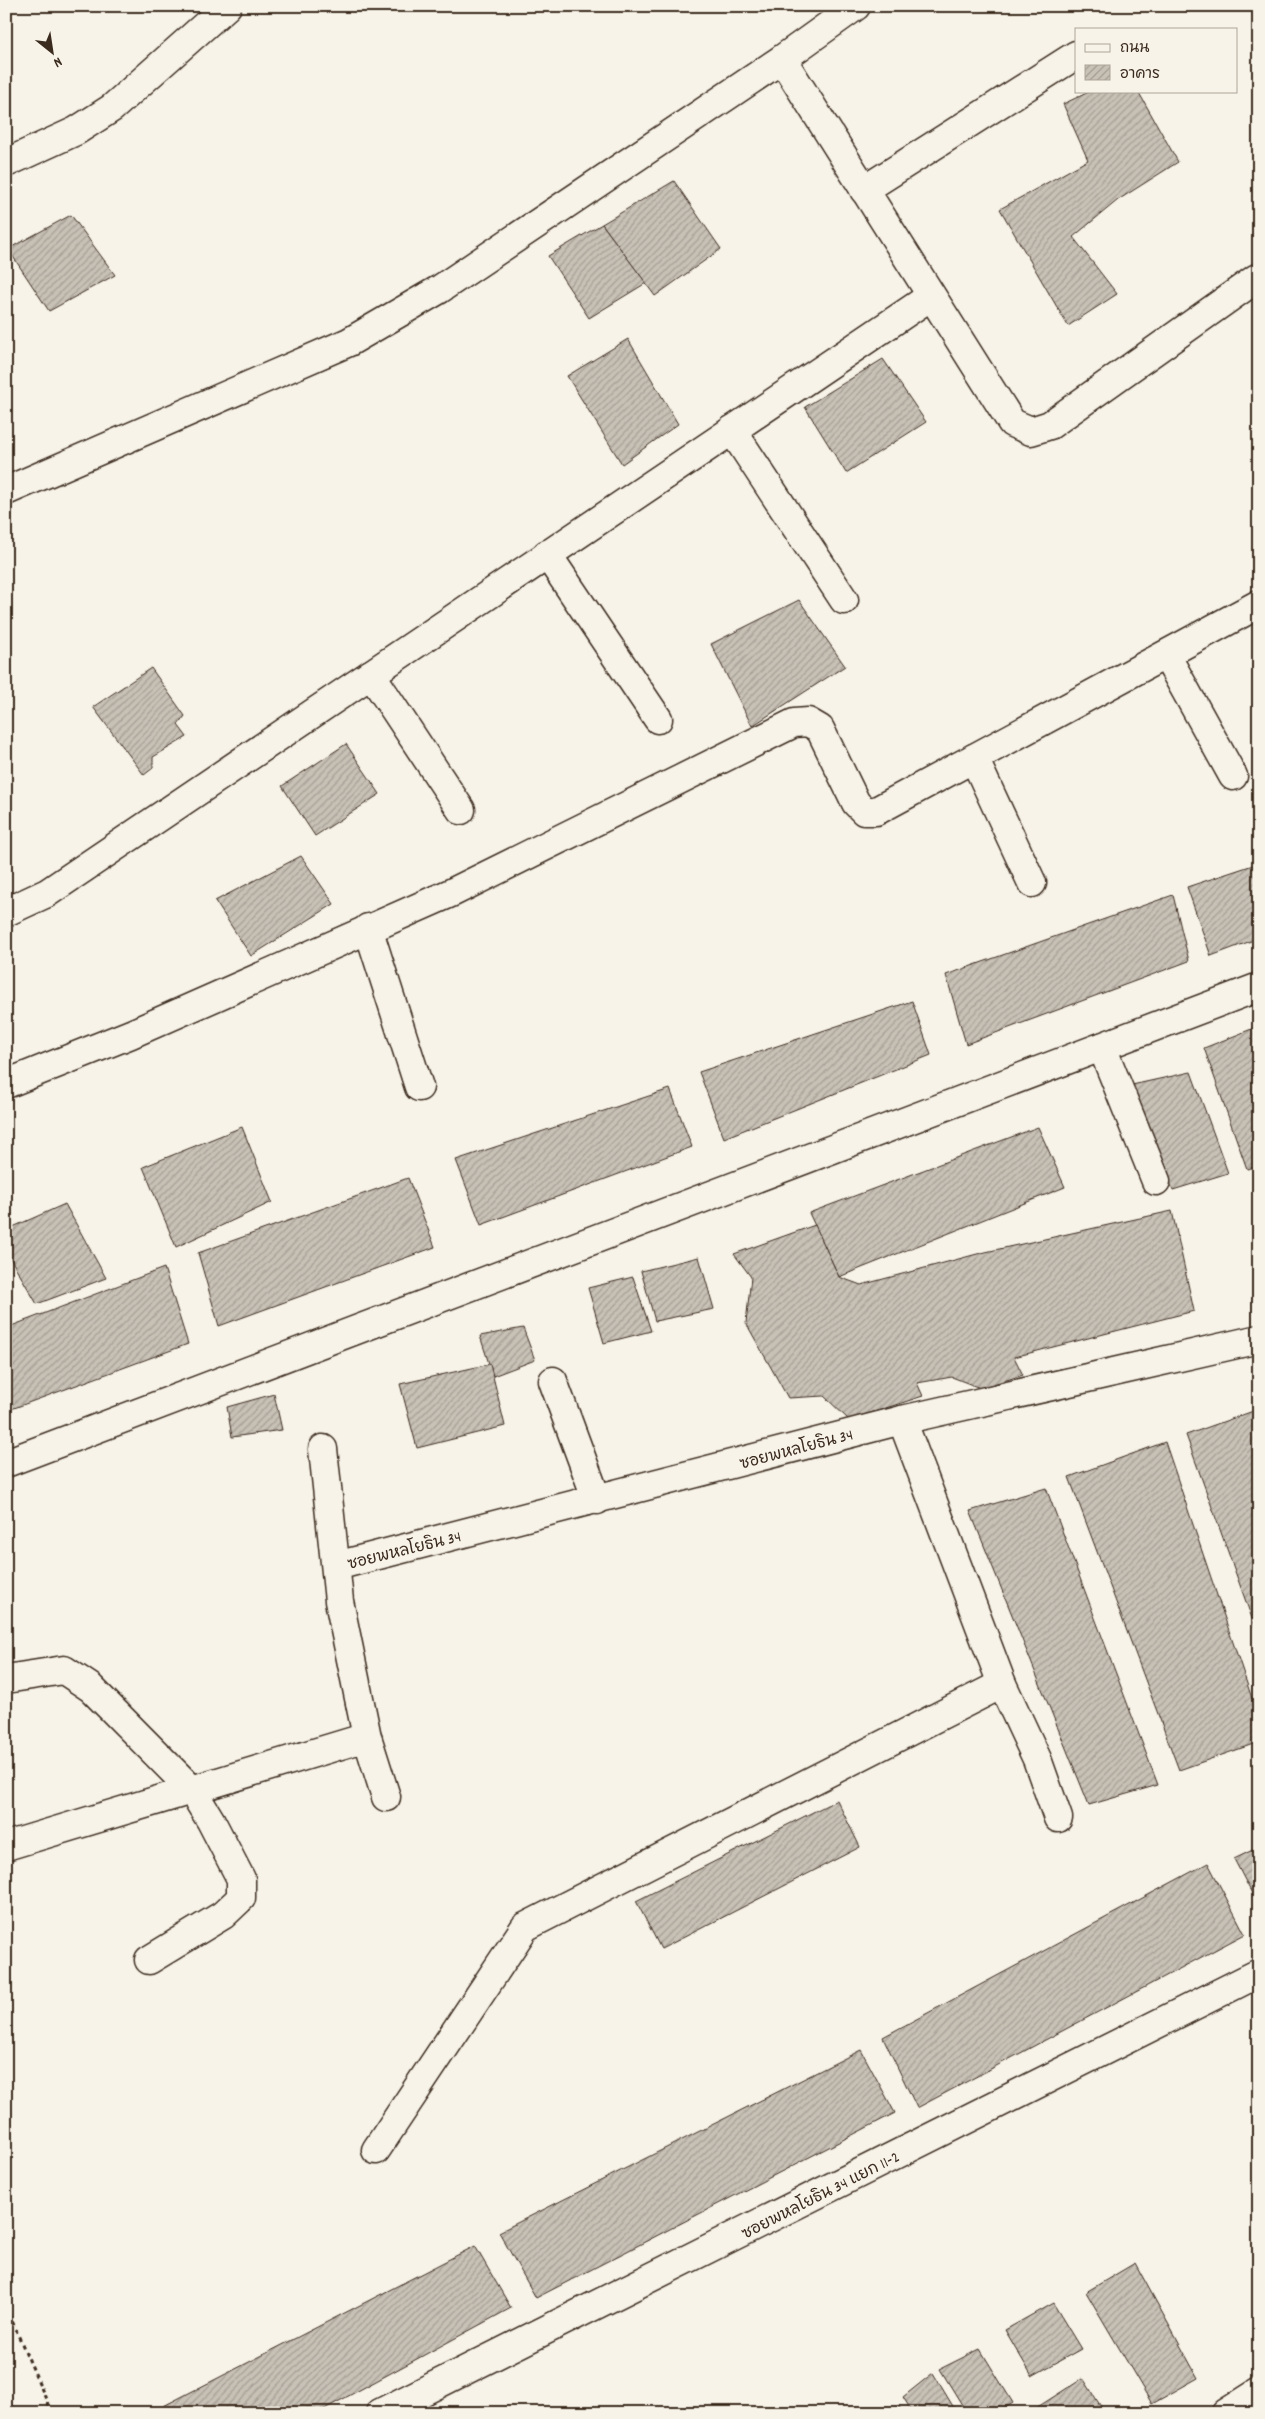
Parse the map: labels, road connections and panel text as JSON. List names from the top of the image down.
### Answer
{
  "streets": {
    "street": ["ซอยพหลโยธิน 34", "ซอยพหลโยธิน 34 แยก 11-2"]
  },
  "legend": ["ถนน", "อาคาร"],
  "north": "bottom right"
}
